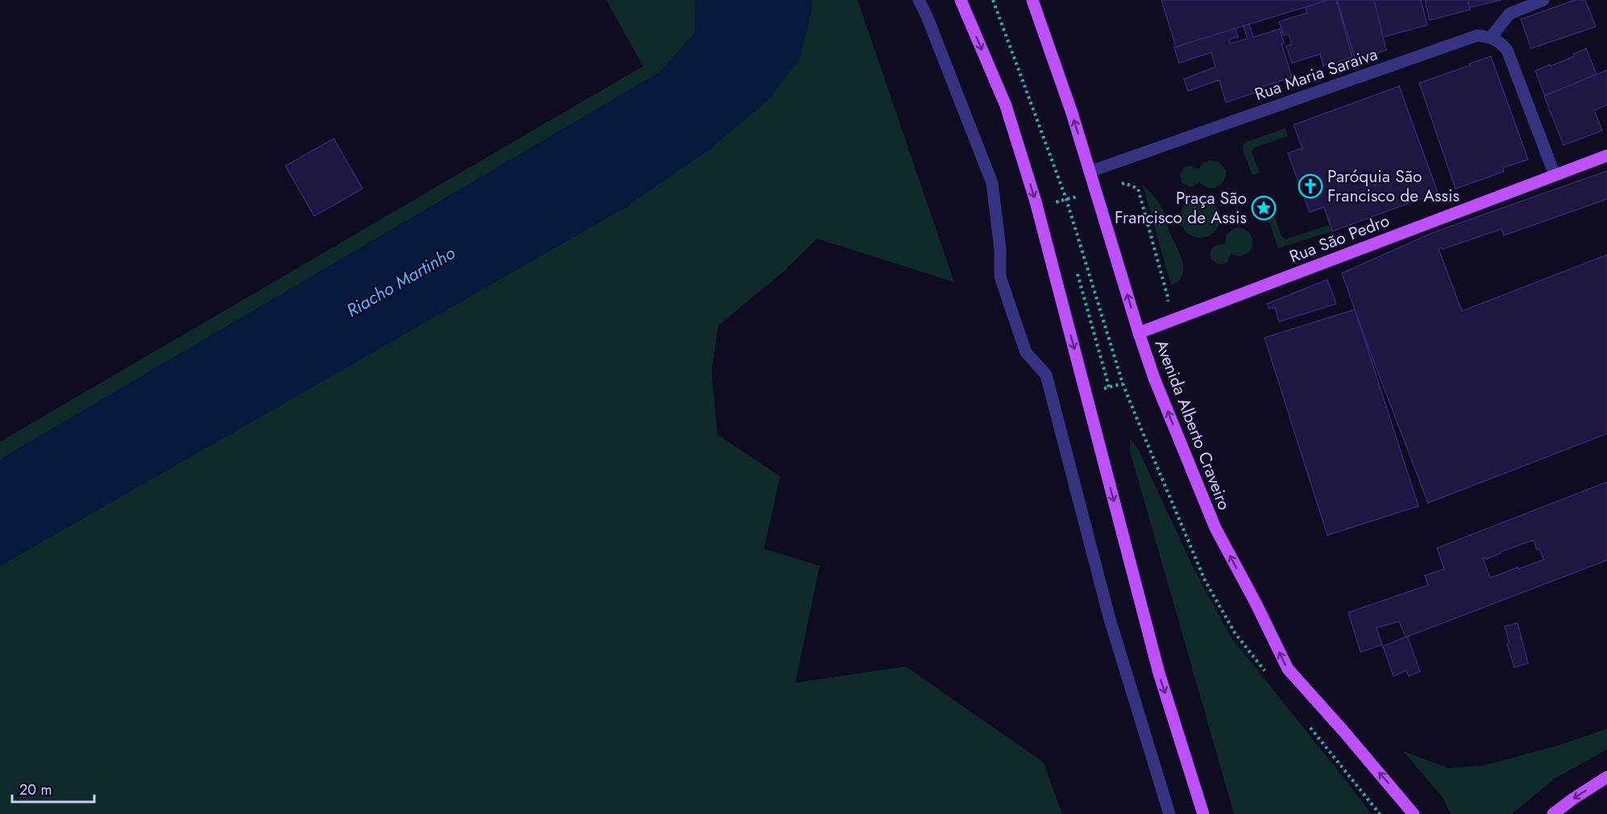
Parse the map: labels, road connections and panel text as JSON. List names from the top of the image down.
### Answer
{
  "streets": {
    "main road": ["Rua São Pedro", "Avenida Alberto Craveiro"],
    "street": ["Rua Maria Saraiva"]
  },
  "crossings": [
    ["Rua Maria Saraiva", "Avenida Alberto Craveiro"],
    ["Rua São Pedro", "Avenida Alberto Craveiro"]
  ],
  "water": ["Riacho Martinho"],
  "places": {
    "church": ["Paróquia São Francisco de Assis"],
    "place": ["Praça São Francisco de Assis"]
  },
  "scale_bar": "20 m"
}
